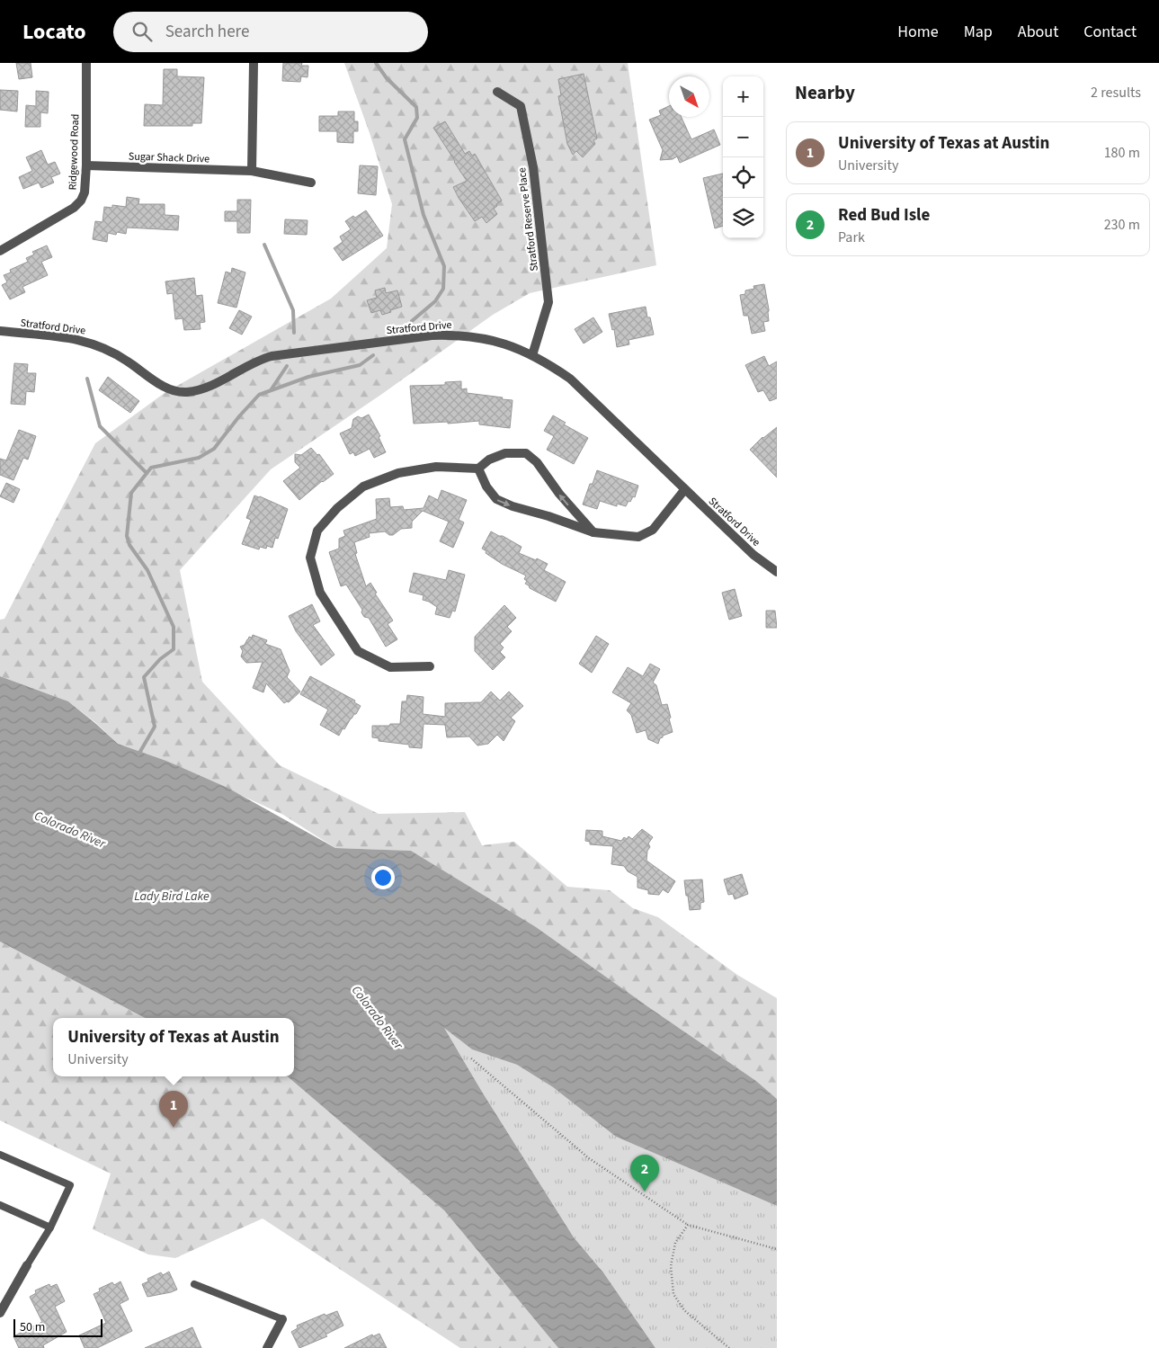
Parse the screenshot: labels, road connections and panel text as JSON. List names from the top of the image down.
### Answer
{
  "streets": {
    "street": [
      "Ridgewood Road",
      "Sugar Shack Drive",
      "Stratford Reserve Place",
      "Stratford Drive"
    ]
  },
  "crossings": [
    ["Ridgewood Road", "Sugar Shack Drive"],
    ["Stratford Reserve Place", "Stratford Drive"]
  ],
  "water": ["Colorado River", "Lady Bird Lake"],
  "scale_bar": "50 m",
  "north": "bottom right",
  "page": {
    "header": "Locato",
    "search": "Search here",
    "nav": [
      "Home",
      "Map",
      "About",
      "Contact"
    ],
    "heading": ["Nearby", "2 results"],
    "map_buttons": ["+", "−"],
    "list": [
      {
        "mark": "1",
        "name": "University of Texas at Austin",
        "note": "University",
        "value": "180 m"
      },
      {
        "mark": "2",
        "name": "Red Bud Isle",
        "note": "Park",
        "value": "230 m"
      }
    ],
    "popup": ["University of Texas at Austin", "University"],
    "pins": ["1", "2"],
    "scale": "50 m"
  }
}
